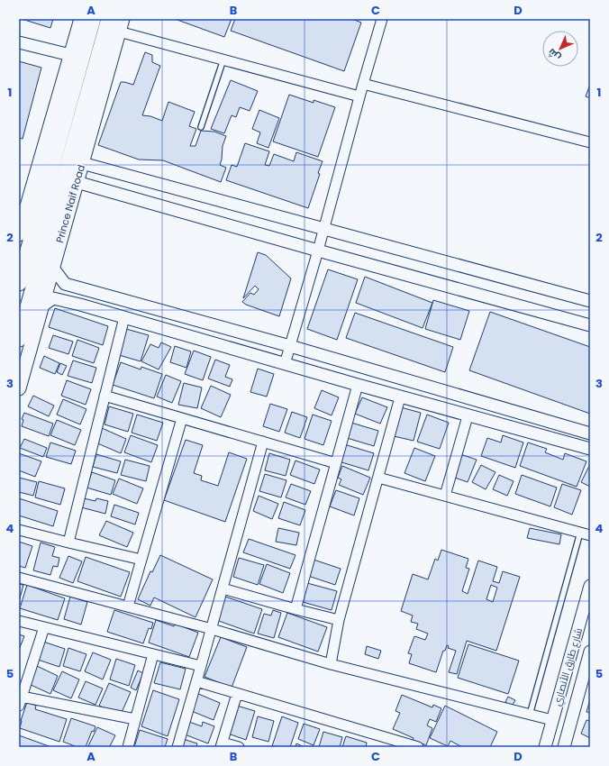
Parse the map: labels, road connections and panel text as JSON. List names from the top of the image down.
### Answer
{
  "streets": {
    "main road": ["Prince Naif Road"],
    "street": ["شارع طارق الأنصاري"]
  },
  "north": "bottom left",
  "grid": {
    "columns": [
      "A",
      "B",
      "C",
      "D"
    ],
    "rows": [
      "1",
      "2",
      "3",
      "4",
      "5"
    ]
  }
}
